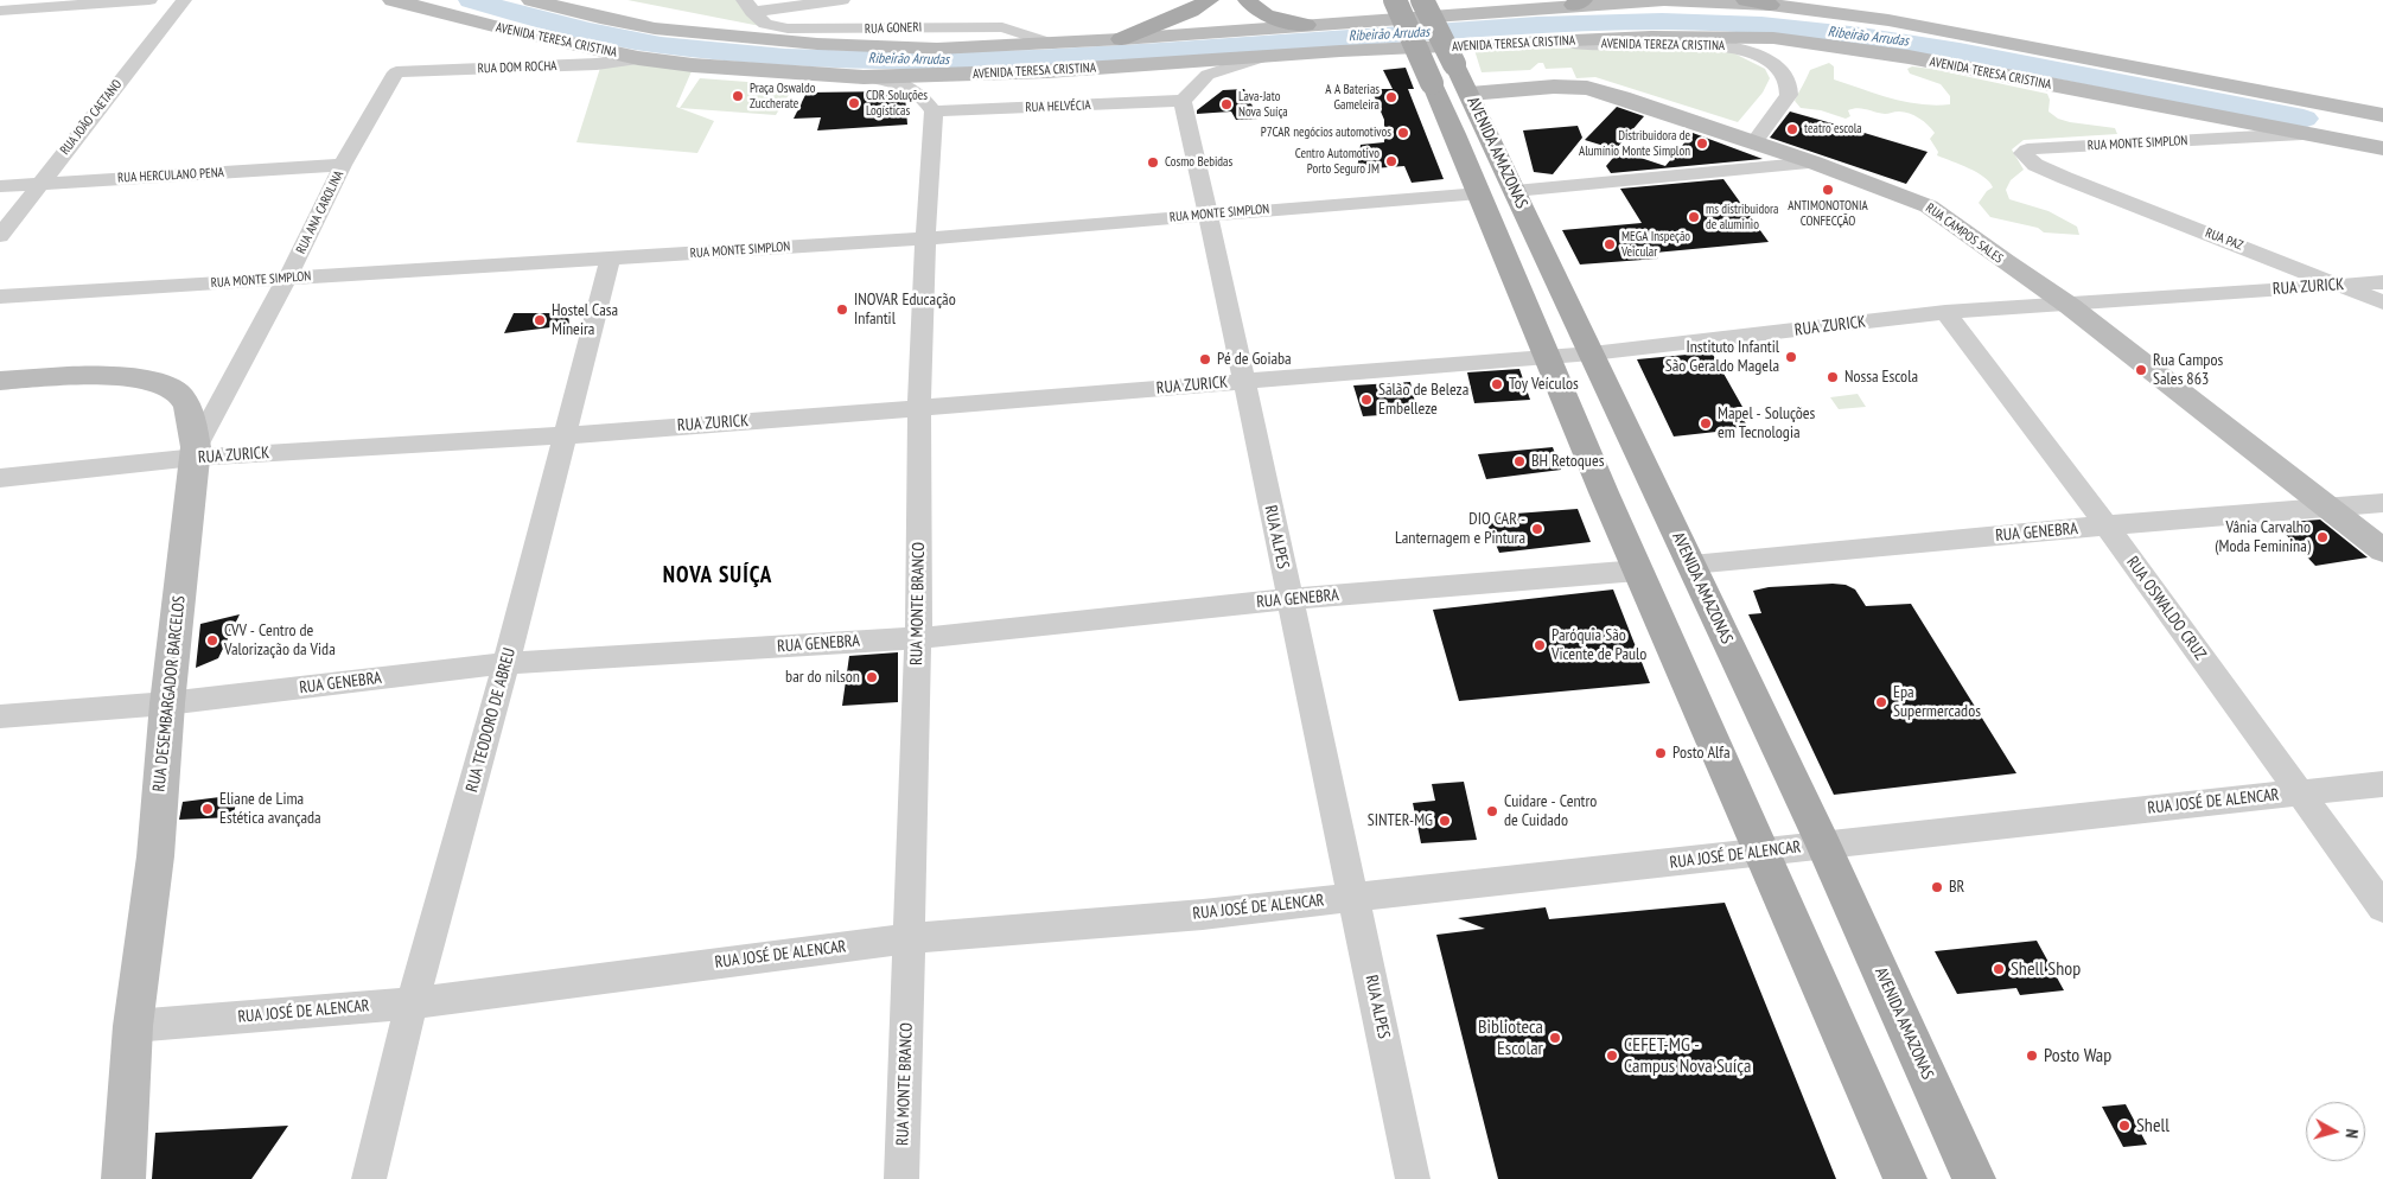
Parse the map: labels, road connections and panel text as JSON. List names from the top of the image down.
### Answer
{
  "streets": {
    "main road": [
      "AVENIDA TERESA CRISTINA",
      "AVENIDA AMAZONAS",
      "RUA CAMPOS SALES",
      "RUA DESEMBARGADOR BARCELOS"
    ],
    "street": [
      "RUA GONERI",
      "AVENIDA TEREZA CRISTINA",
      "RUA DOM ROCHA",
      "RUA HELVÉCIA",
      "RUA JOÃO CAETANO",
      "RUA MONTE SIMPLON",
      "RUA HERCULANO PENA",
      "RUA ANA CAROLINA",
      "RUA PAZ",
      "RUA ZURICK",
      "RUA GENEBRA",
      "RUA ALPES",
      "RUA MONTE BRANCO",
      "RUA OSWALDO CRUZ",
      "RUA TEODORO DE ABREU",
      "RUA JOSÉ DE ALENCAR"
    ]
  },
  "crossings": [
    ["RUA GONERI", "AVENIDA TERESA CRISTINA"],
    ["AVENIDA TERESA CRISTINA", "AVENIDA TEREZA CRISTINA"],
    ["AVENIDA TERESA CRISTINA", "RUA DOM ROCHA"],
    ["AVENIDA TERESA CRISTINA", "RUA MONTE SIMPLON"],
    ["AVENIDA TEREZA CRISTINA", "RUA CAMPOS SALES"],
    ["RUA DOM ROCHA", "RUA ANA CAROLINA"],
    ["RUA HELVÉCIA", "RUA ALPES"],
    ["RUA HELVÉCIA", "RUA MONTE BRANCO"],
    ["RUA JOÃO CAETANO", "RUA HERCULANO PENA"],
    ["RUA MONTE SIMPLON", "AVENIDA AMAZONAS"],
    ["RUA MONTE SIMPLON", "RUA ANA CAROLINA"],
    ["RUA MONTE SIMPLON", "RUA PAZ"],
    ["RUA MONTE SIMPLON", "RUA ALPES"],
    ["RUA MONTE SIMPLON", "RUA MONTE BRANCO"],
    ["RUA MONTE SIMPLON", "RUA TEODORO DE ABREU"],
    ["AVENIDA AMAZONAS", "RUA CAMPOS SALES"],
    ["AVENIDA AMAZONAS", "RUA ZURICK"],
    ["AVENIDA AMAZONAS", "RUA GENEBRA"],
    ["AVENIDA AMAZONAS", "RUA JOSÉ DE ALENCAR"],
    ["RUA HERCULANO PENA", "RUA ANA CAROLINA"],
    ["RUA ANA CAROLINA", "RUA ZURICK"],
    ["RUA ANA CAROLINA", "RUA DESEMBARGADOR BARCELOS"],
    ["RUA CAMPOS SALES", "RUA ZURICK"],
    ["RUA CAMPOS SALES", "RUA GENEBRA"],
    ["RUA PAZ", "RUA ZURICK"],
    ["RUA ZURICK", "RUA ALPES"],
    ["RUA ZURICK", "RUA MONTE BRANCO"],
    ["RUA ZURICK", "RUA OSWALDO CRUZ"],
    ["RUA ZURICK", "RUA DESEMBARGADOR BARCELOS"],
    ["RUA ZURICK", "RUA TEODORO DE ABREU"],
    ["RUA GENEBRA", "RUA ALPES"],
    ["RUA GENEBRA", "RUA MONTE BRANCO"],
    ["RUA GENEBRA", "RUA OSWALDO CRUZ"],
    ["RUA GENEBRA", "RUA DESEMBARGADOR BARCELOS"],
    ["RUA GENEBRA", "RUA TEODORO DE ABREU"],
    ["RUA ALPES", "RUA JOSÉ DE ALENCAR"],
    ["RUA MONTE BRANCO", "RUA JOSÉ DE ALENCAR"],
    ["RUA OSWALDO CRUZ", "RUA JOSÉ DE ALENCAR"],
    ["RUA DESEMBARGADOR BARCELOS", "RUA JOSÉ DE ALENCAR"],
    ["RUA TEODORO DE ABREU", "RUA JOSÉ DE ALENCAR"]
  ],
  "districts": ["NOVA SUÍÇA"],
  "water": ["Ribeirão Arrudas"],
  "places": [
    "Praça Oswaldo Zuccherate",
    "A A Baterias Gameleira",
    "CDR Soluções Logísticas",
    "Lava-Jato Nova Suíça",
    "teatro escola",
    "P7CAR negócios automotivos",
    "Distribuidora de Alumínio Monte Simplon",
    "Centro Automotivo Porto Seguro JM",
    "Cosmo Bebidas",
    "ANTIMONOTONIA CONFECÇÃO",
    "ms distribuidora de aluminio",
    "MEGA Inspeção Veicular",
    "INOVAR Educação Infantil",
    "Hostel Casa Mineira",
    "Instituto Infantil São Geraldo Magela",
    "Pé de Goiaba",
    "Rua Campos Sales 863",
    "Nossa Escola",
    "Toy Veículos",
    "Salão de Beleza Embelleze",
    "Mapel - Soluções em Tecnologia",
    "BH Retoques",
    "DIO CAR - Lanternagem e Pintura",
    "Vânia Carvalho (Moda Feminina)",
    "CVV - Centro de Valorização da Vida",
    "Paróquia São Vicente de Paulo",
    "bar do nilson",
    "Epa Supermercados",
    "Posto Alfa",
    "Eliane de Lima Estética avançada",
    "Cuidare - Centro de Cuidado",
    "SINTER-MG",
    "BR",
    "Shell Shop",
    "Biblioteca Escolar",
    "CEFET-MG - Campus Nova Suíça",
    "Posto Wap",
    "Shell"
  ],
  "north": "right"
}
